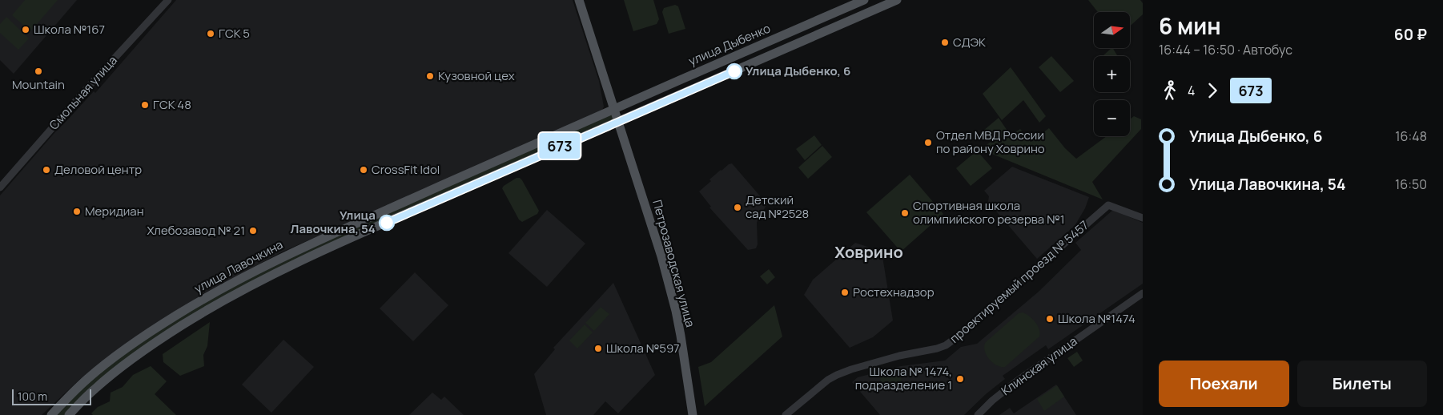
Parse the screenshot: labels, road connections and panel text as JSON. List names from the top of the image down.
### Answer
{
  "streets": {
    "main road": ["улица Дыбенко", "Петрозаводская улица", "улица Лавочкина"],
    "street": ["Смольная улица", "проектируемый проезд № 5457", "Клинская улица"]
  },
  "crossings": [
    ["улица Дыбенко", "Петрозаводская улица"],
    ["улица Дыбенко", "улица Лавочкина"],
    ["Петрозаводская улица", "улица Лавочкина"]
  ],
  "districts": ["Ховрино"],
  "places": [
    "Школа №167",
    "ГСК 5",
    "СДЭК",
    "Mountain",
    "Улица Дыбенко, 6",
    "Кузовной цех",
    "ГСК 48",
    "Отдел МВД России по району Ховрино",
    "Деловой центр",
    "CrossFit Idol",
    "Детский сад №2528",
    "Меридиан",
    "Спортивная школа олимпийского резерва №1",
    "Улица Лавочкина, 54",
    "Хлебозавод № 21",
    "Ростехнадзор",
    "Школа №1474",
    "Школа №597",
    "Школа № 1474, подразделение 1"
  ],
  "lines": ["bus line 673"],
  "scale_bar": "100 m",
  "north": "right",
  "page": {
    "on_map": "673",
    "heading": ["6 мин", "16:44 – 16:50 · Автобус", "60 ₽"],
    "map_buttons": ["+", "−"],
    "legs": ["4", "673"],
    "list": [
      {
        "name": "Улица Дыбенко, 6",
        "value": "16:48"
      },
      {
        "name": "Улица Лавочкина, 54",
        "value": "16:50"
      }
    ],
    "buttons": ["Поехали", "Билеты"],
    "scale": "100 m"
  }
}
